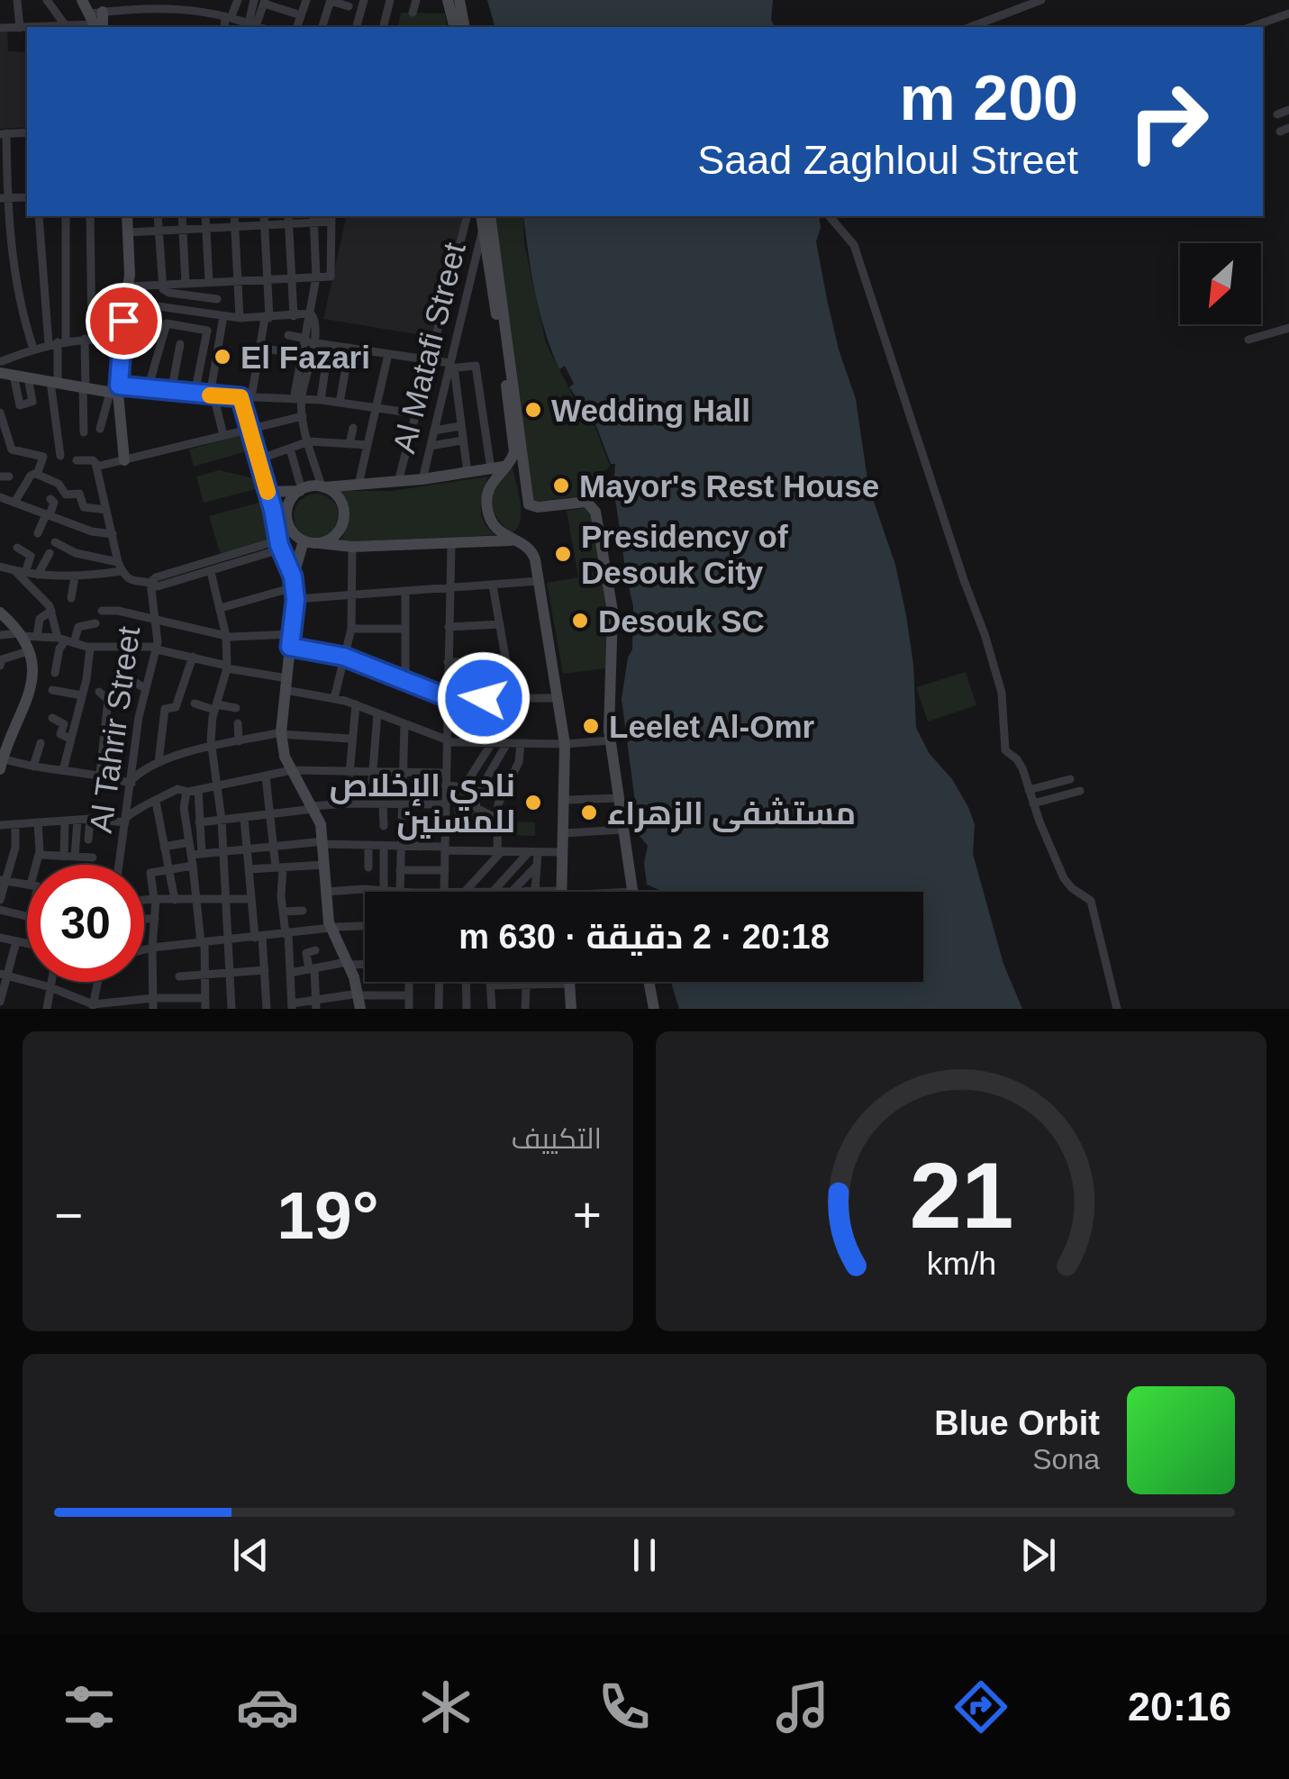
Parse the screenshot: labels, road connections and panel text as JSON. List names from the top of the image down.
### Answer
{
  "streets": {
    "street": ["Al Matafi Street", "Al Tahrir Street"]
  },
  "places": [
    "El Fazari",
    "Wedding Hall",
    "Mayor's Rest House",
    "Presidency of Desouk City",
    "Desouk SC",
    "Leelet Al-Omr",
    "نادي الإخلاص للمسنين",
    "مستشفى الزهراء"
  ],
  "north": "bottom left",
  "page": {
    "turn": ["200 m", "Saad Zaghloul Street"],
    "limit": "30",
    "trip": "20:18 · 2 دقيقة · 630 m",
    "tile": "التكييف",
    "heat": ["−", "19°", "+"],
    "song": ["Blue Orbit", "Sona"],
    "tabs": "20:16",
    "gauge": ["21", "km/h"]
  }
}
